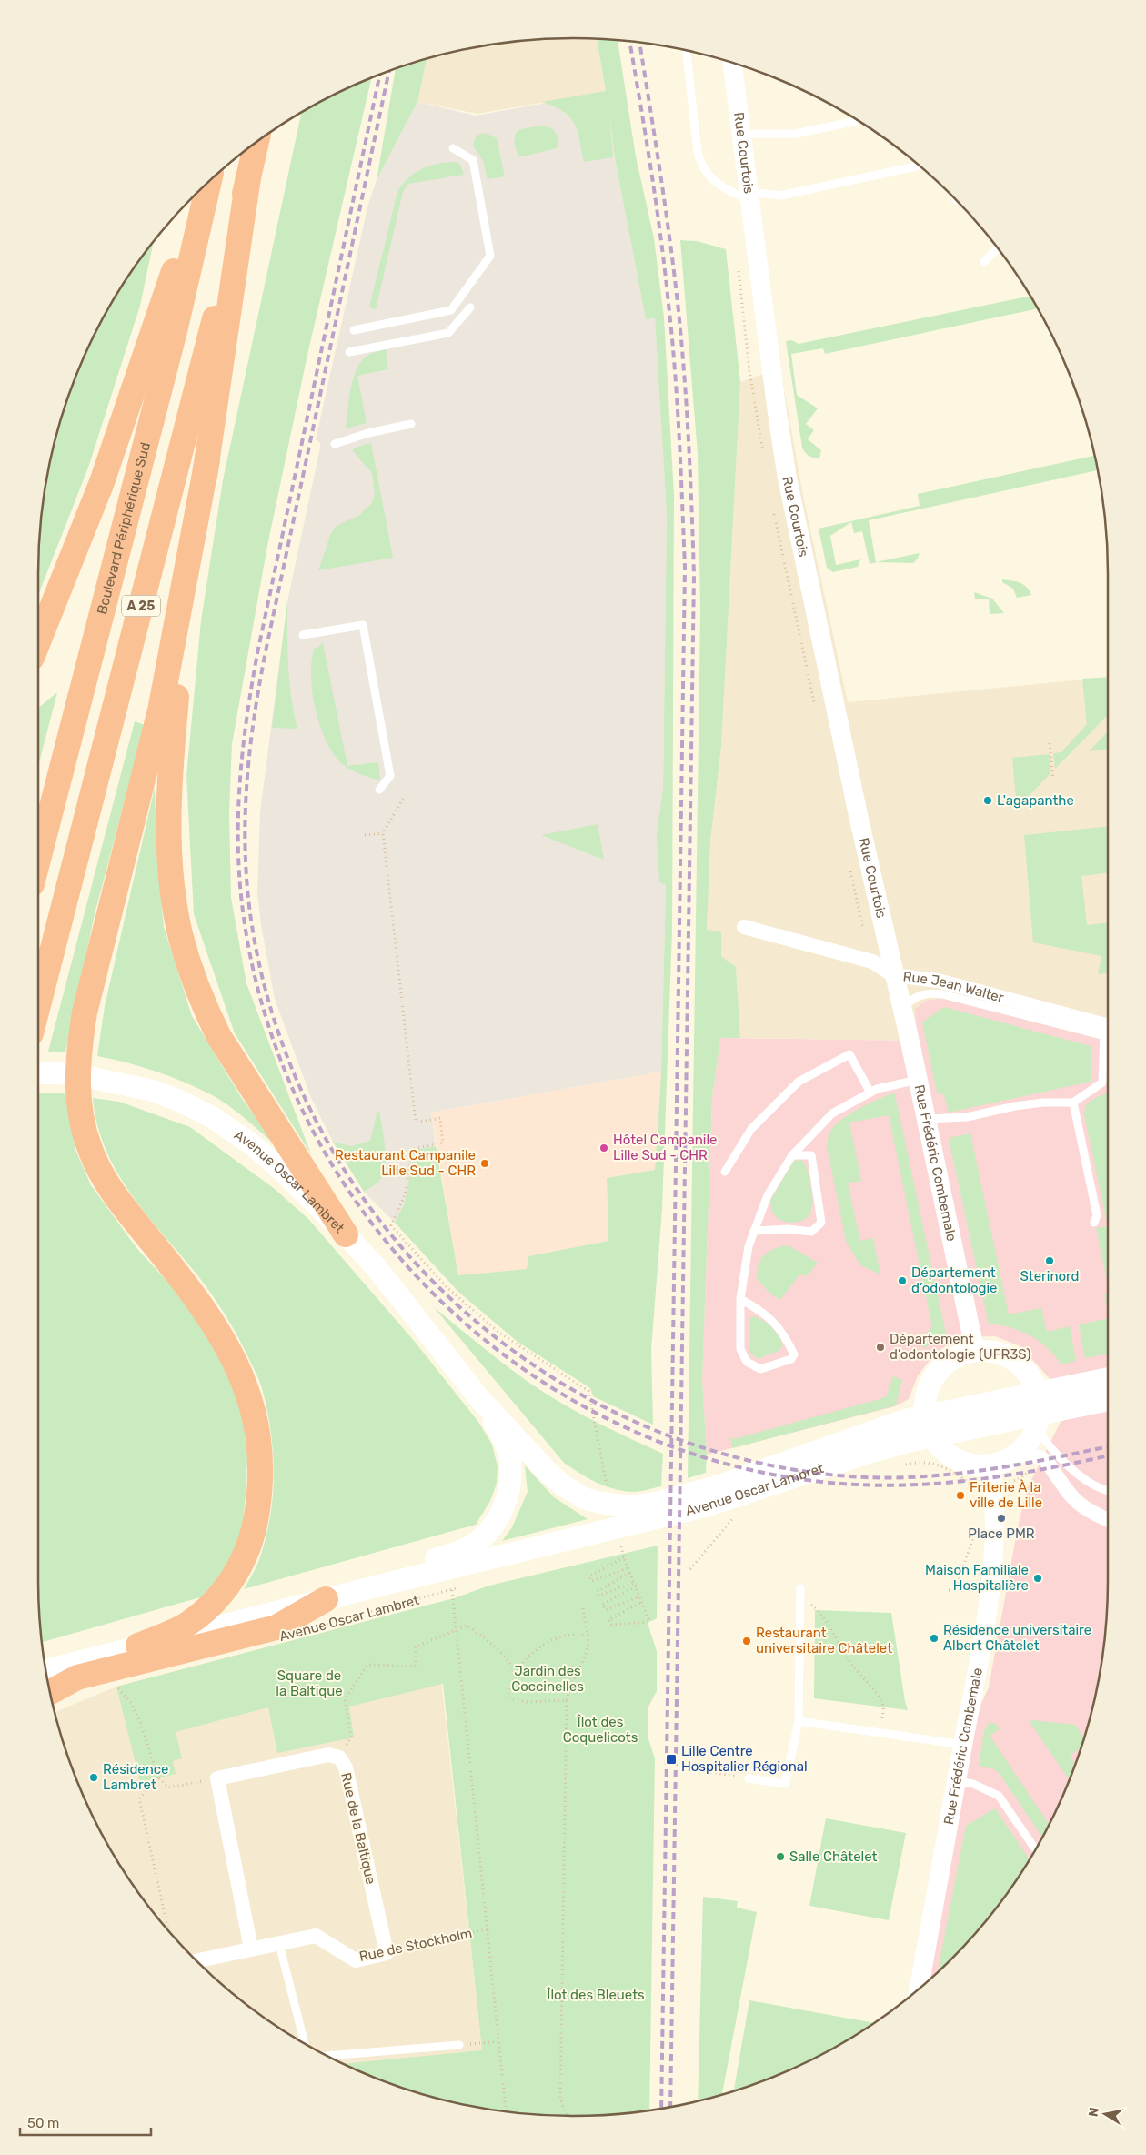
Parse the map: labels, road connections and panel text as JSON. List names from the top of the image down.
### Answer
{
  "streets": {
    "highway": ["Boulevard Périphérique Sud", "A 25"],
    "main road": ["Avenue Oscar Lambret"],
    "street": [
      "Rue Courtois",
      "Rue Jean Walter",
      "Rue Frédéric Combemale",
      "Rue de la Baltique",
      "Rue de Stockholm"
    ]
  },
  "crossings": [
    ["Rue Courtois", "Rue Jean Walter"],
    ["Rue Courtois", "Rue Frédéric Combemale"],
    ["Rue Jean Walter", "Rue Frédéric Combemale"],
    ["Rue de la Baltique", "Rue de Stockholm"]
  ],
  "parks": [
    "Jardin des Coccinelles",
    "Square de la Baltique",
    "Îlot des Coquelicots",
    "Îlot des Bleuets"
  ],
  "places": {
    "other": [
      "L'agapanthe",
      "Hôtel Campanile Lille Sud - CHR",
      "Restaurant Campanile Lille Sud - CHR",
      "Sterinord",
      "Département d’odontologie",
      "Département d’odontologie (UFR3S)",
      "Friterie À la ville de Lille",
      "Place PMR",
      "Maison Familiale Hospitalière",
      "Résidence universitaire Albert Châtelet",
      "Restaurant universitaire Châtelet",
      "Résidence Lambret",
      "Salle Châtelet"
    ],
    "transit": ["Lille Centre Hospitalier Régional"]
  },
  "scale_bar": "50 m",
  "north": "left"
}
